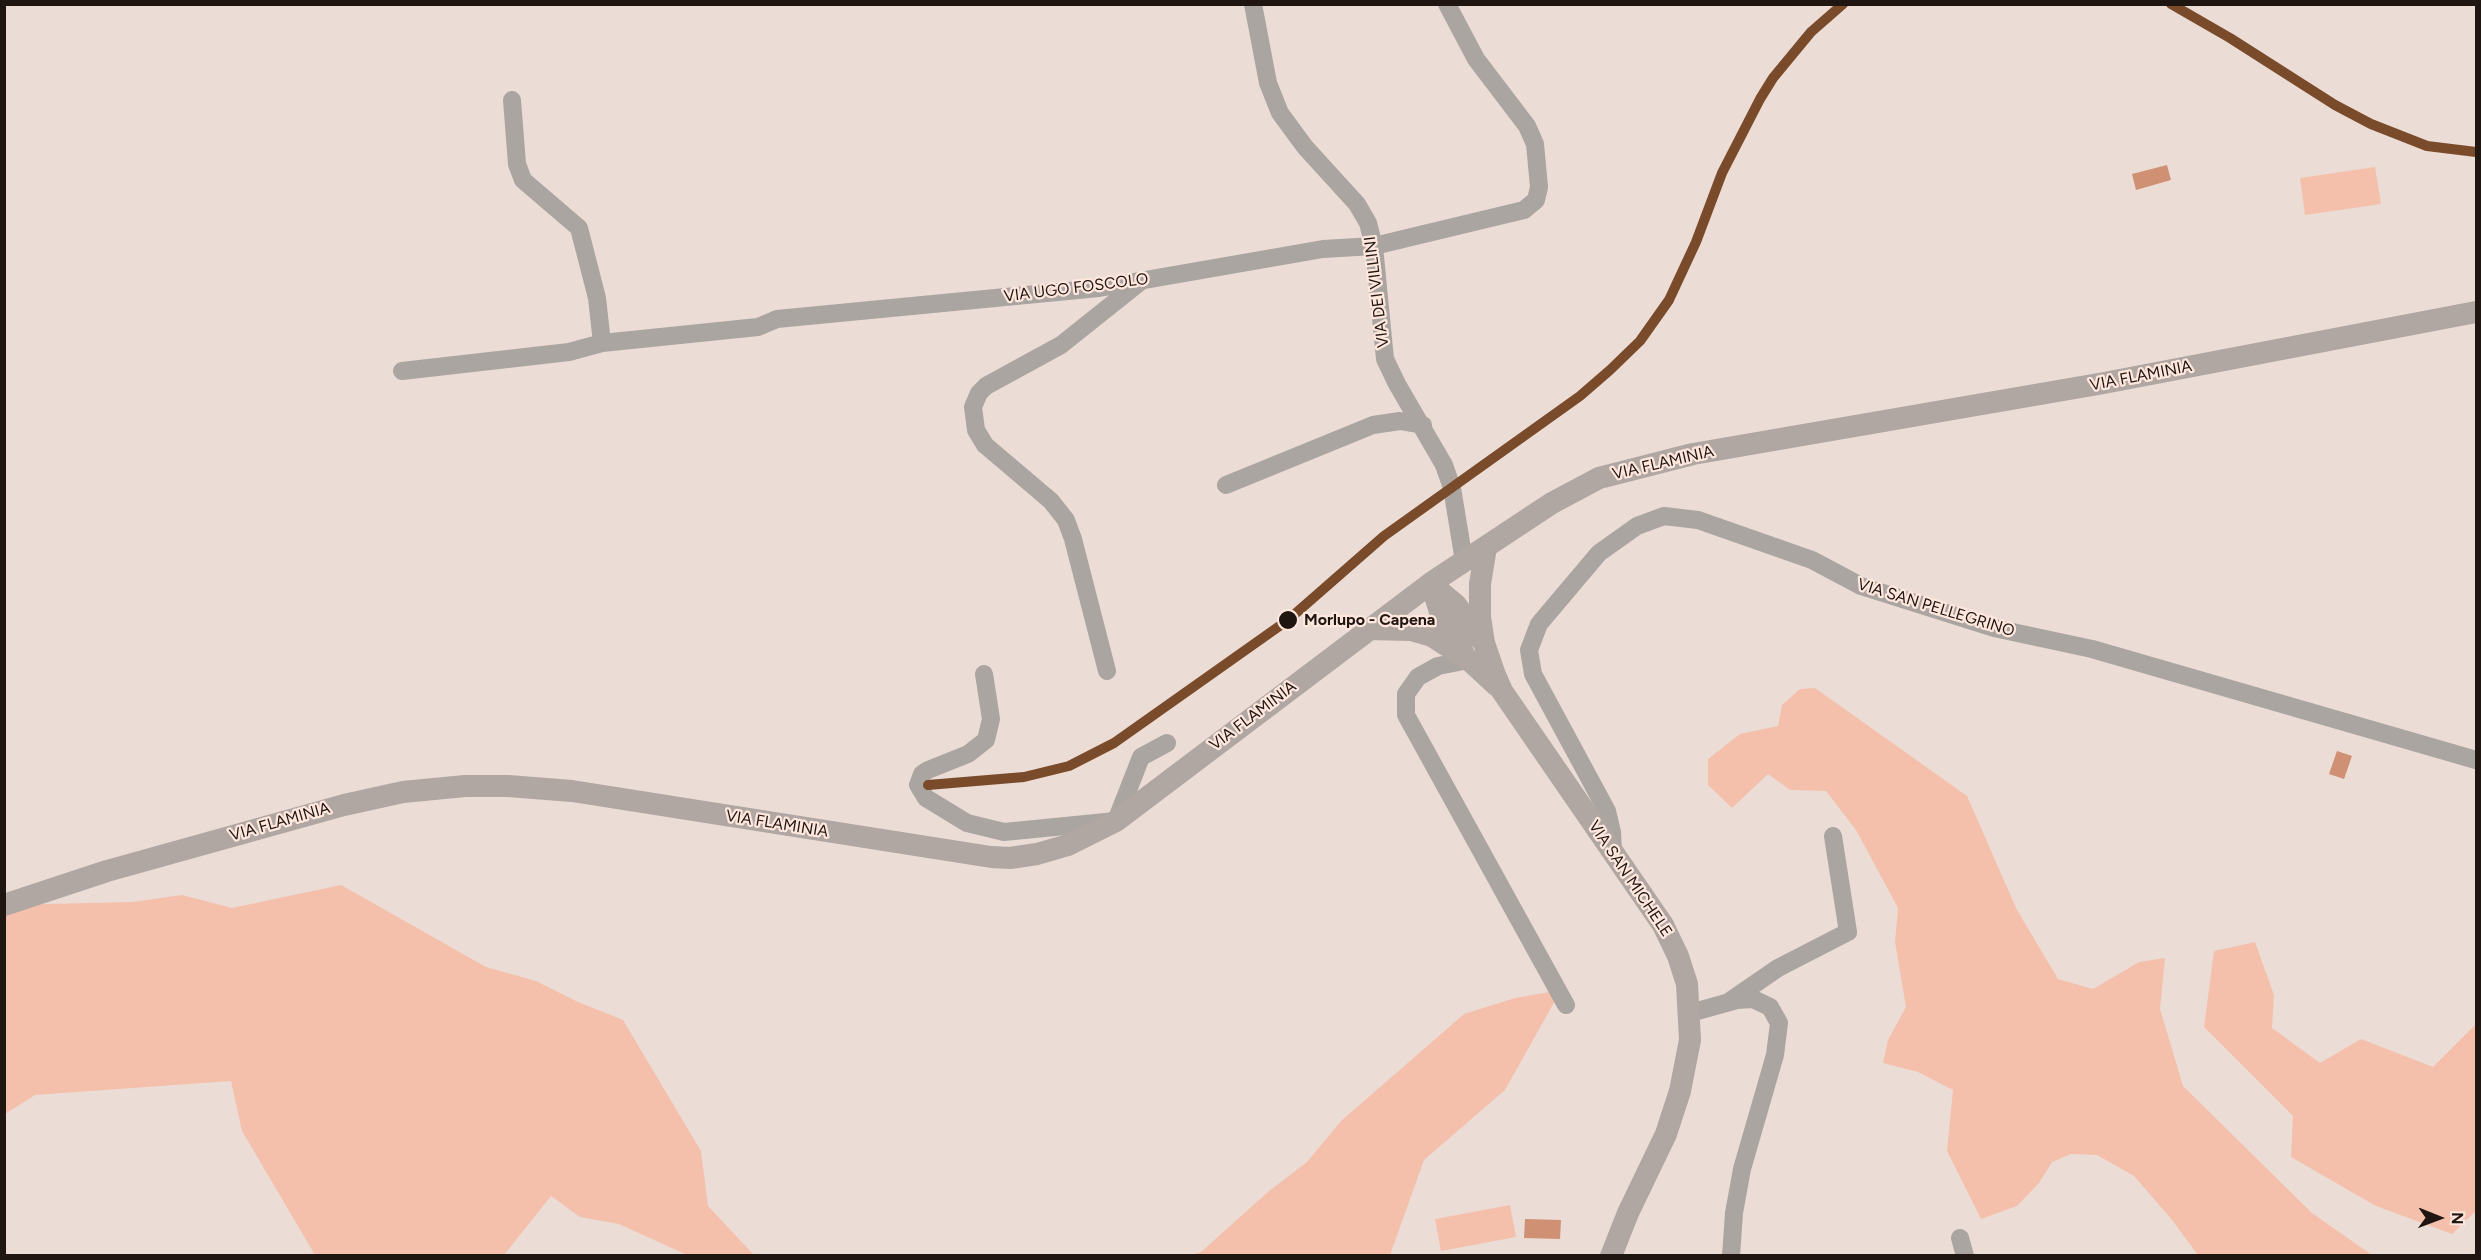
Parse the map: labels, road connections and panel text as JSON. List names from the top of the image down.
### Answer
{
  "streets": {
    "main road": ["VIA FLAMINIA", "VIA SAN MICHELE"],
    "street": ["VIA UGO FOSCOLO", "VIA DEI VILLINI", "VIA SAN PELLEGRINO"]
  },
  "crossings": [
    ["VIA UGO FOSCOLO", "VIA DEI VILLINI"],
    ["VIA DEI VILLINI", "VIA FLAMINIA"],
    ["VIA SAN PELLEGRINO", "VIA SAN MICHELE"]
  ],
  "places": ["Morlupo - Capena"],
  "north": "right"
}
